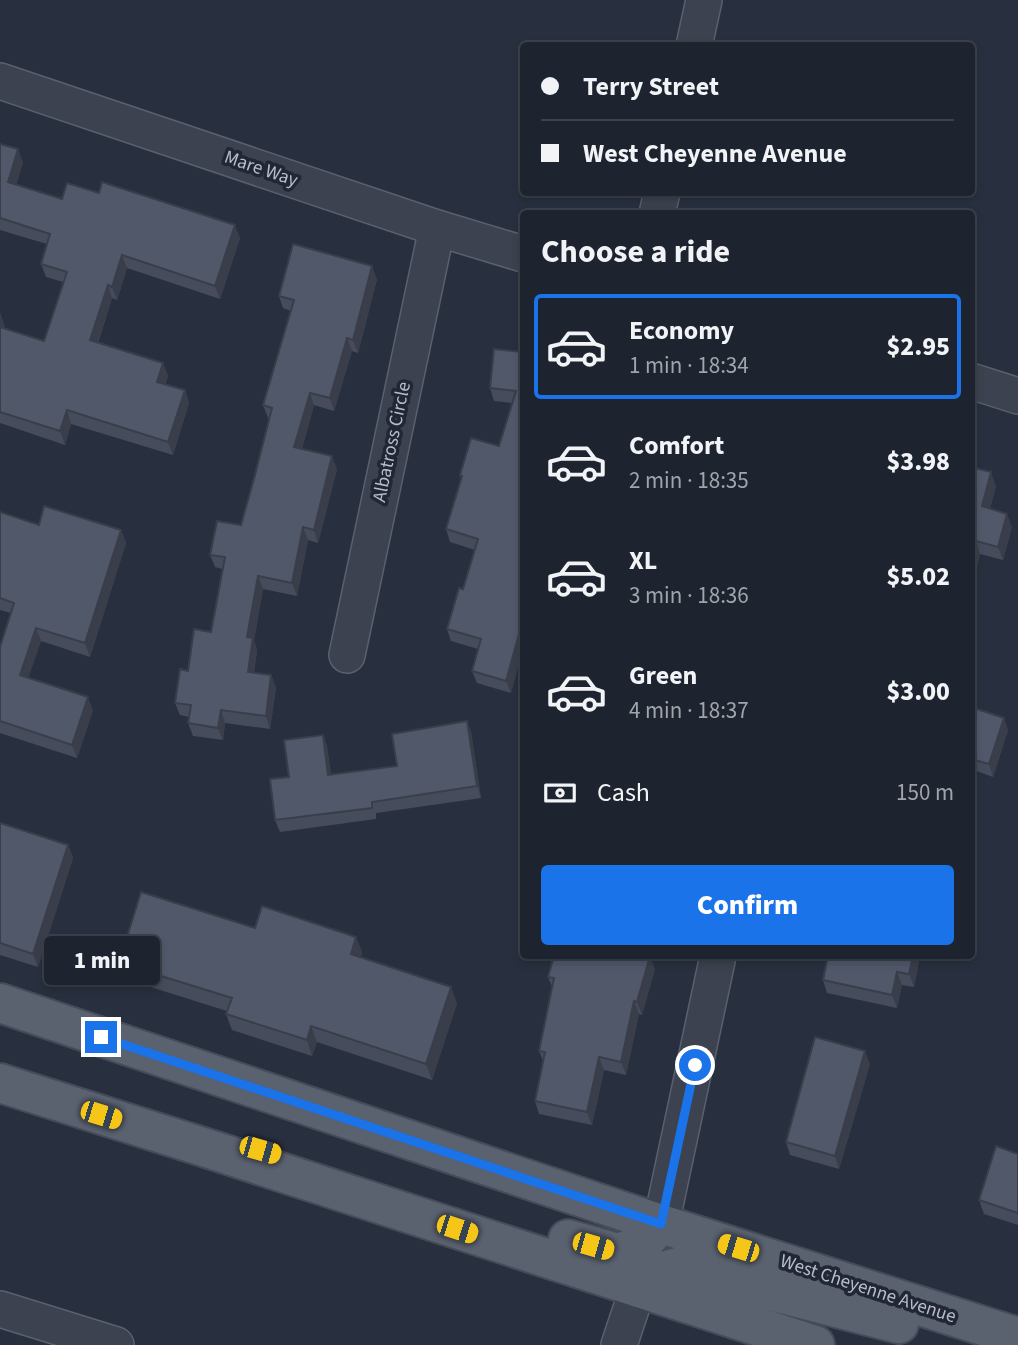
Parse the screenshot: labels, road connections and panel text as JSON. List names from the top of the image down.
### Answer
{
  "streets": {
    "main road": ["West Cheyenne Avenue"],
    "street": ["Mare Way", "Albatross Circle"]
  },
  "crossings": [
    ["Mare Way", "Albatross Circle"]
  ],
  "page": {
    "banner": ["Terry Street", "West Cheyenne Avenue"],
    "heading": "Choose a ride",
    "list": [
      {
        "name": "Economy",
        "note": "1 min · 18:34",
        "value": "$2.95"
      },
      {
        "name": "Comfort",
        "note": "2 min · 18:35",
        "value": "$3.98"
      },
      {
        "name": "XL",
        "note": "3 min · 18:36",
        "value": "$5.02"
      },
      {
        "name": "Green",
        "note": "4 min · 18:37",
        "value": "$3.00"
      }
    ],
    "pay": ["Cash", "150 m"],
    "buttons": "Confirm",
    "bubble": "1 min"
  }
}
